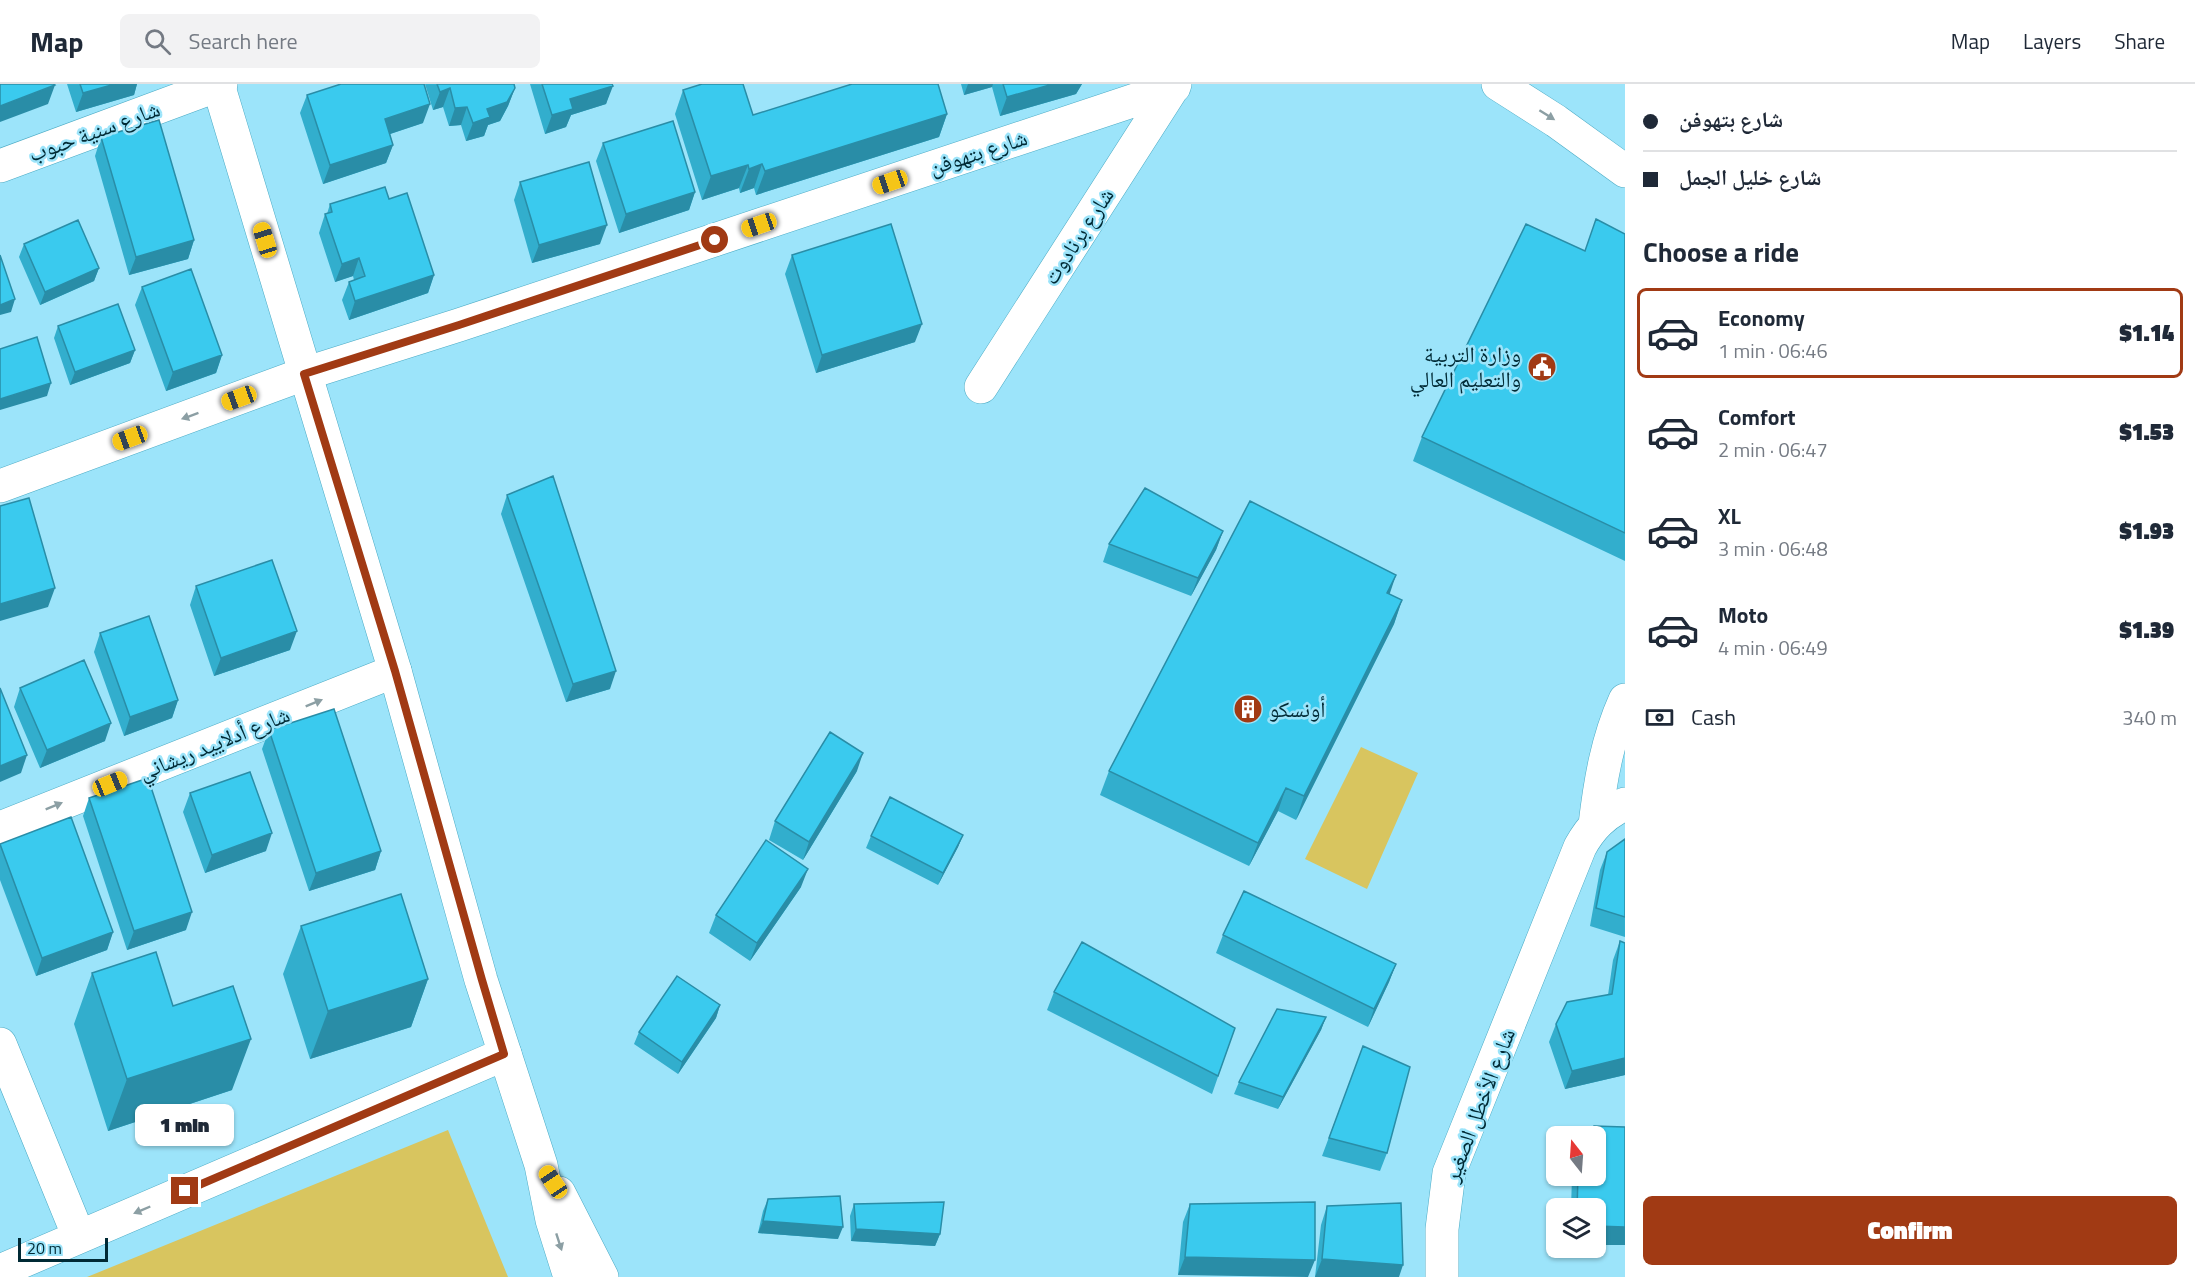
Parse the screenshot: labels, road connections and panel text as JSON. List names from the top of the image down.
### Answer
{
  "streets": {
    "street": [
      "شارع سنية حبوب",
      "شارع بتهوفن",
      "شارع برنادوت",
      "شارع أدلاييد ريشاني",
      "شارع الأخطل الصغير"
    ]
  },
  "crossings": [
    ["شارع بتهوفن", "شارع برنادوت"]
  ],
  "one_way": ["شارع أدلاييد ريشاني"],
  "places": {
    "public building": ["وزارة التربية والتعليم العالي"],
    "building": ["أونسكو"]
  },
  "scale_bar": "20 m",
  "north": "top",
  "page": {
    "header": "Map",
    "search": "Search here",
    "nav": ["Map", "Layers", "Share"],
    "banner": ["شارع بتهوفن", "شارع خليل الجمل"],
    "heading": "Choose a ride",
    "list": [
      {
        "name": "Economy",
        "note": "1 min · 06:46",
        "value": "$1.14"
      },
      {
        "name": "Comfort",
        "note": "2 min · 06:47",
        "value": "$1.53"
      },
      {
        "name": "XL",
        "note": "3 min · 06:48",
        "value": "$1.93"
      },
      {
        "name": "Moto",
        "note": "4 min · 06:49",
        "value": "$1.39"
      }
    ],
    "pay": ["Cash", "340 m"],
    "bubble": "1 min",
    "buttons": "Confirm",
    "scale": "20 m"
  }
}
